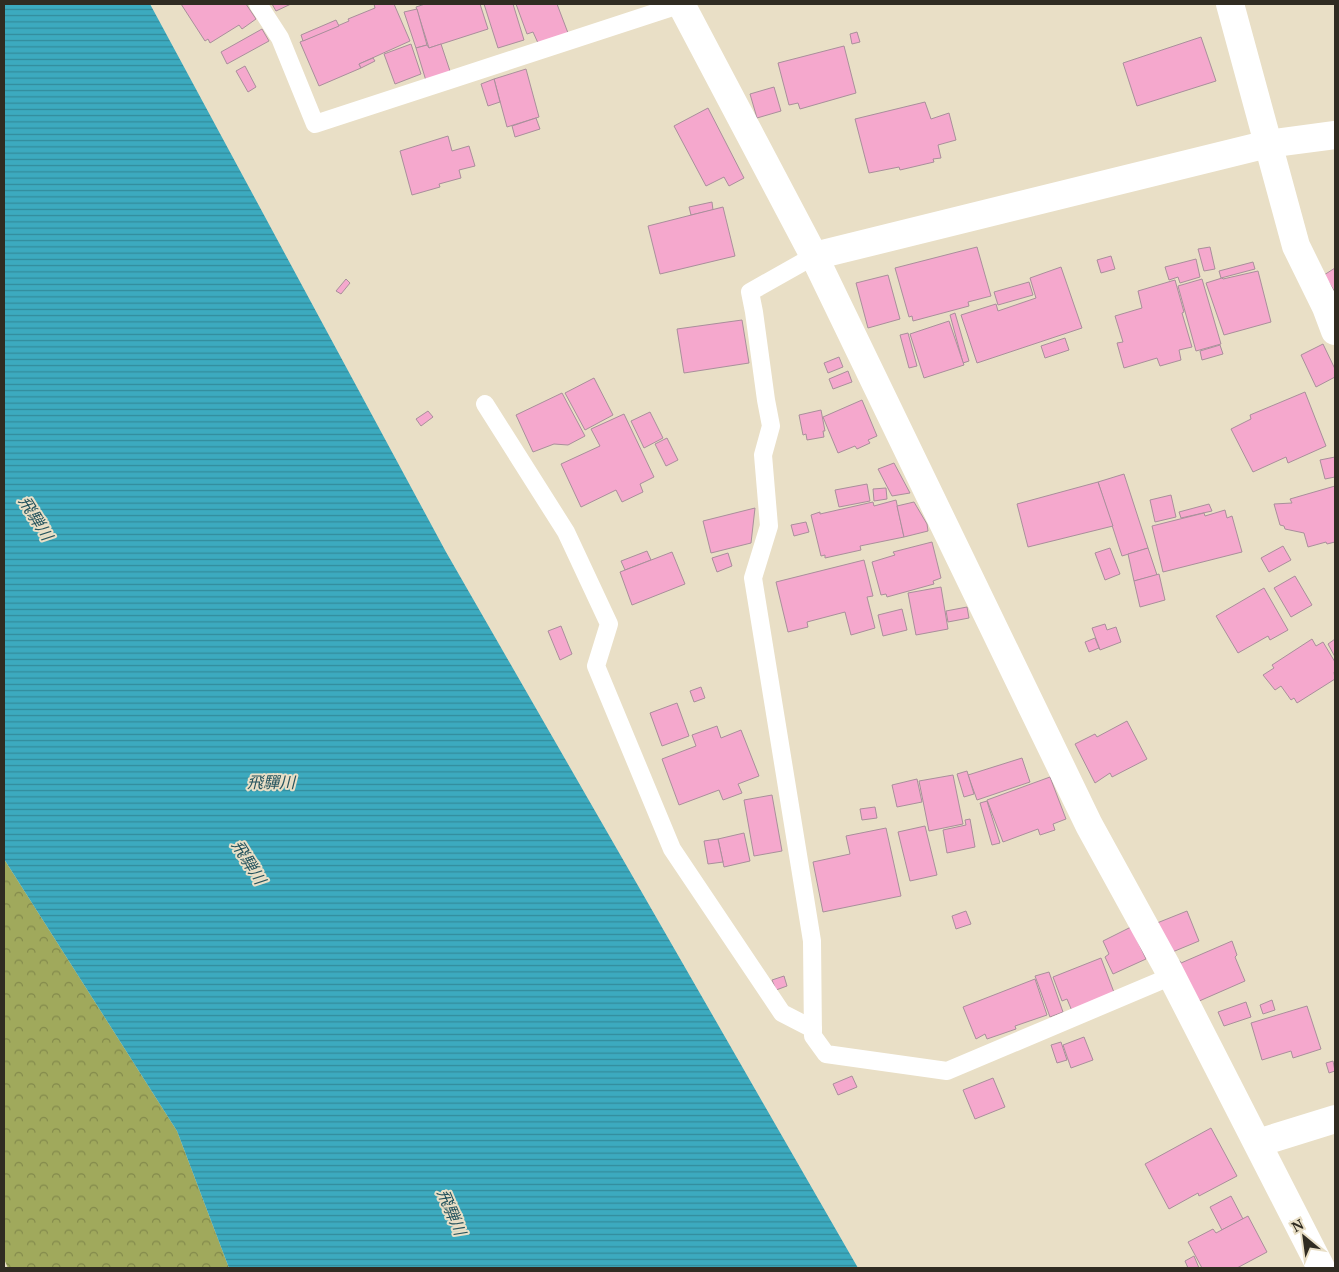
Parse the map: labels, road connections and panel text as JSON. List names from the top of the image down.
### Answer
{
  "water": ["飛騨川", "飛驒川"],
  "north": "top left"
}
